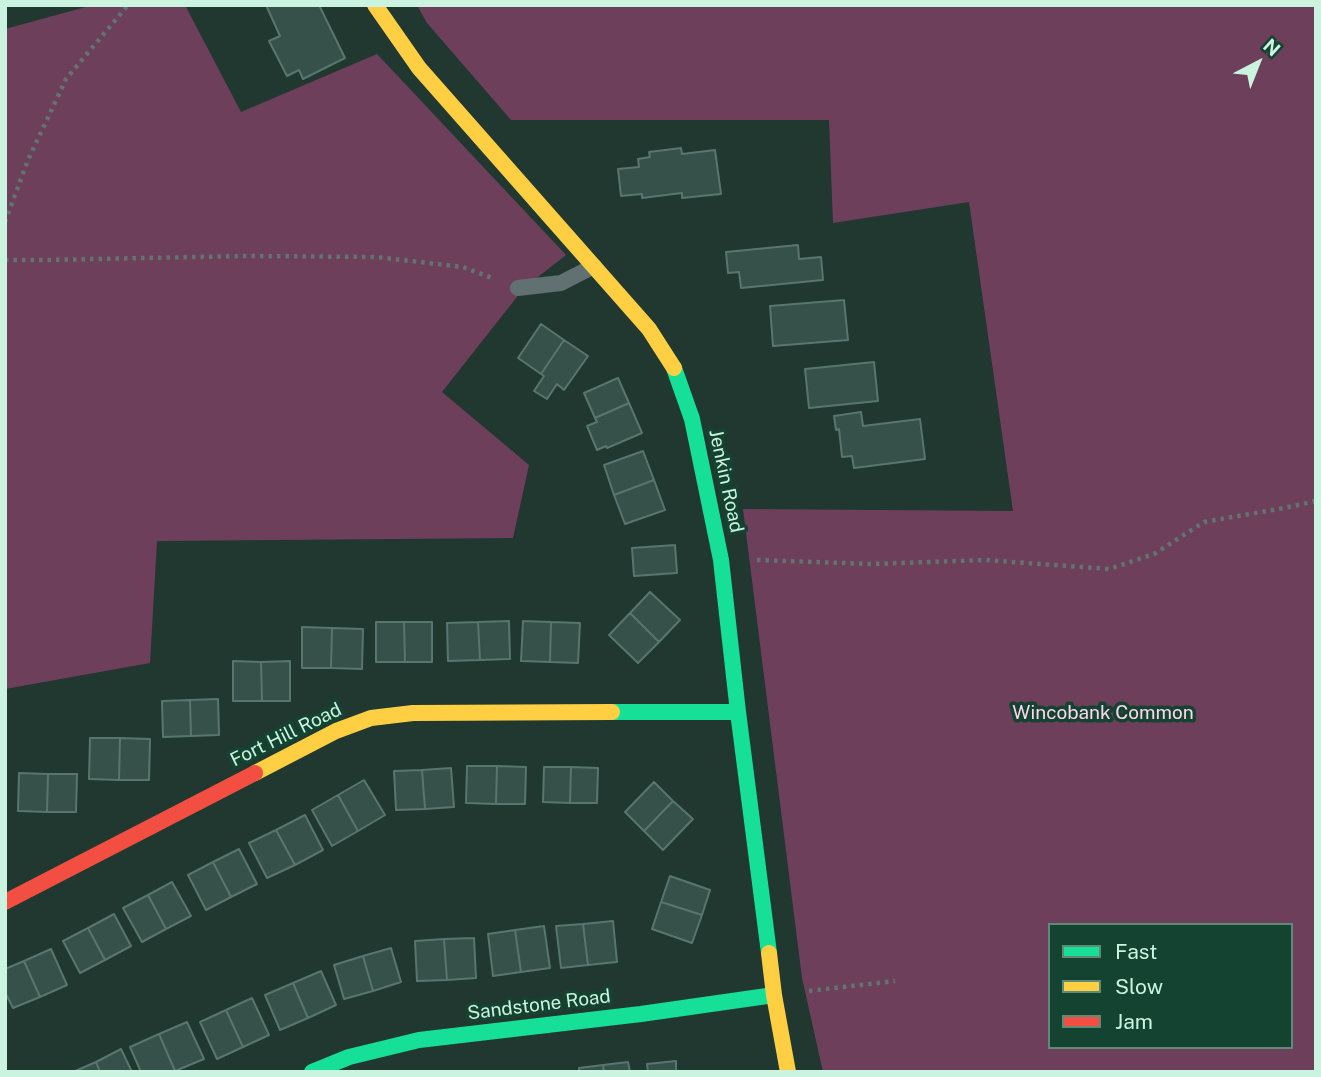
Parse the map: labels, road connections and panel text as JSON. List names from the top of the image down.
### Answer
{
  "streets": {
    "street": ["Jenkin Road", "Fort Hill Road", "Sandstone Road"]
  },
  "crossings": [
    ["Jenkin Road", "Fort Hill Road"],
    ["Jenkin Road", "Sandstone Road"]
  ],
  "parks": ["Wincobank Common"],
  "legend": ["Fast", "Slow", "Jam"],
  "north": "top right"
}
